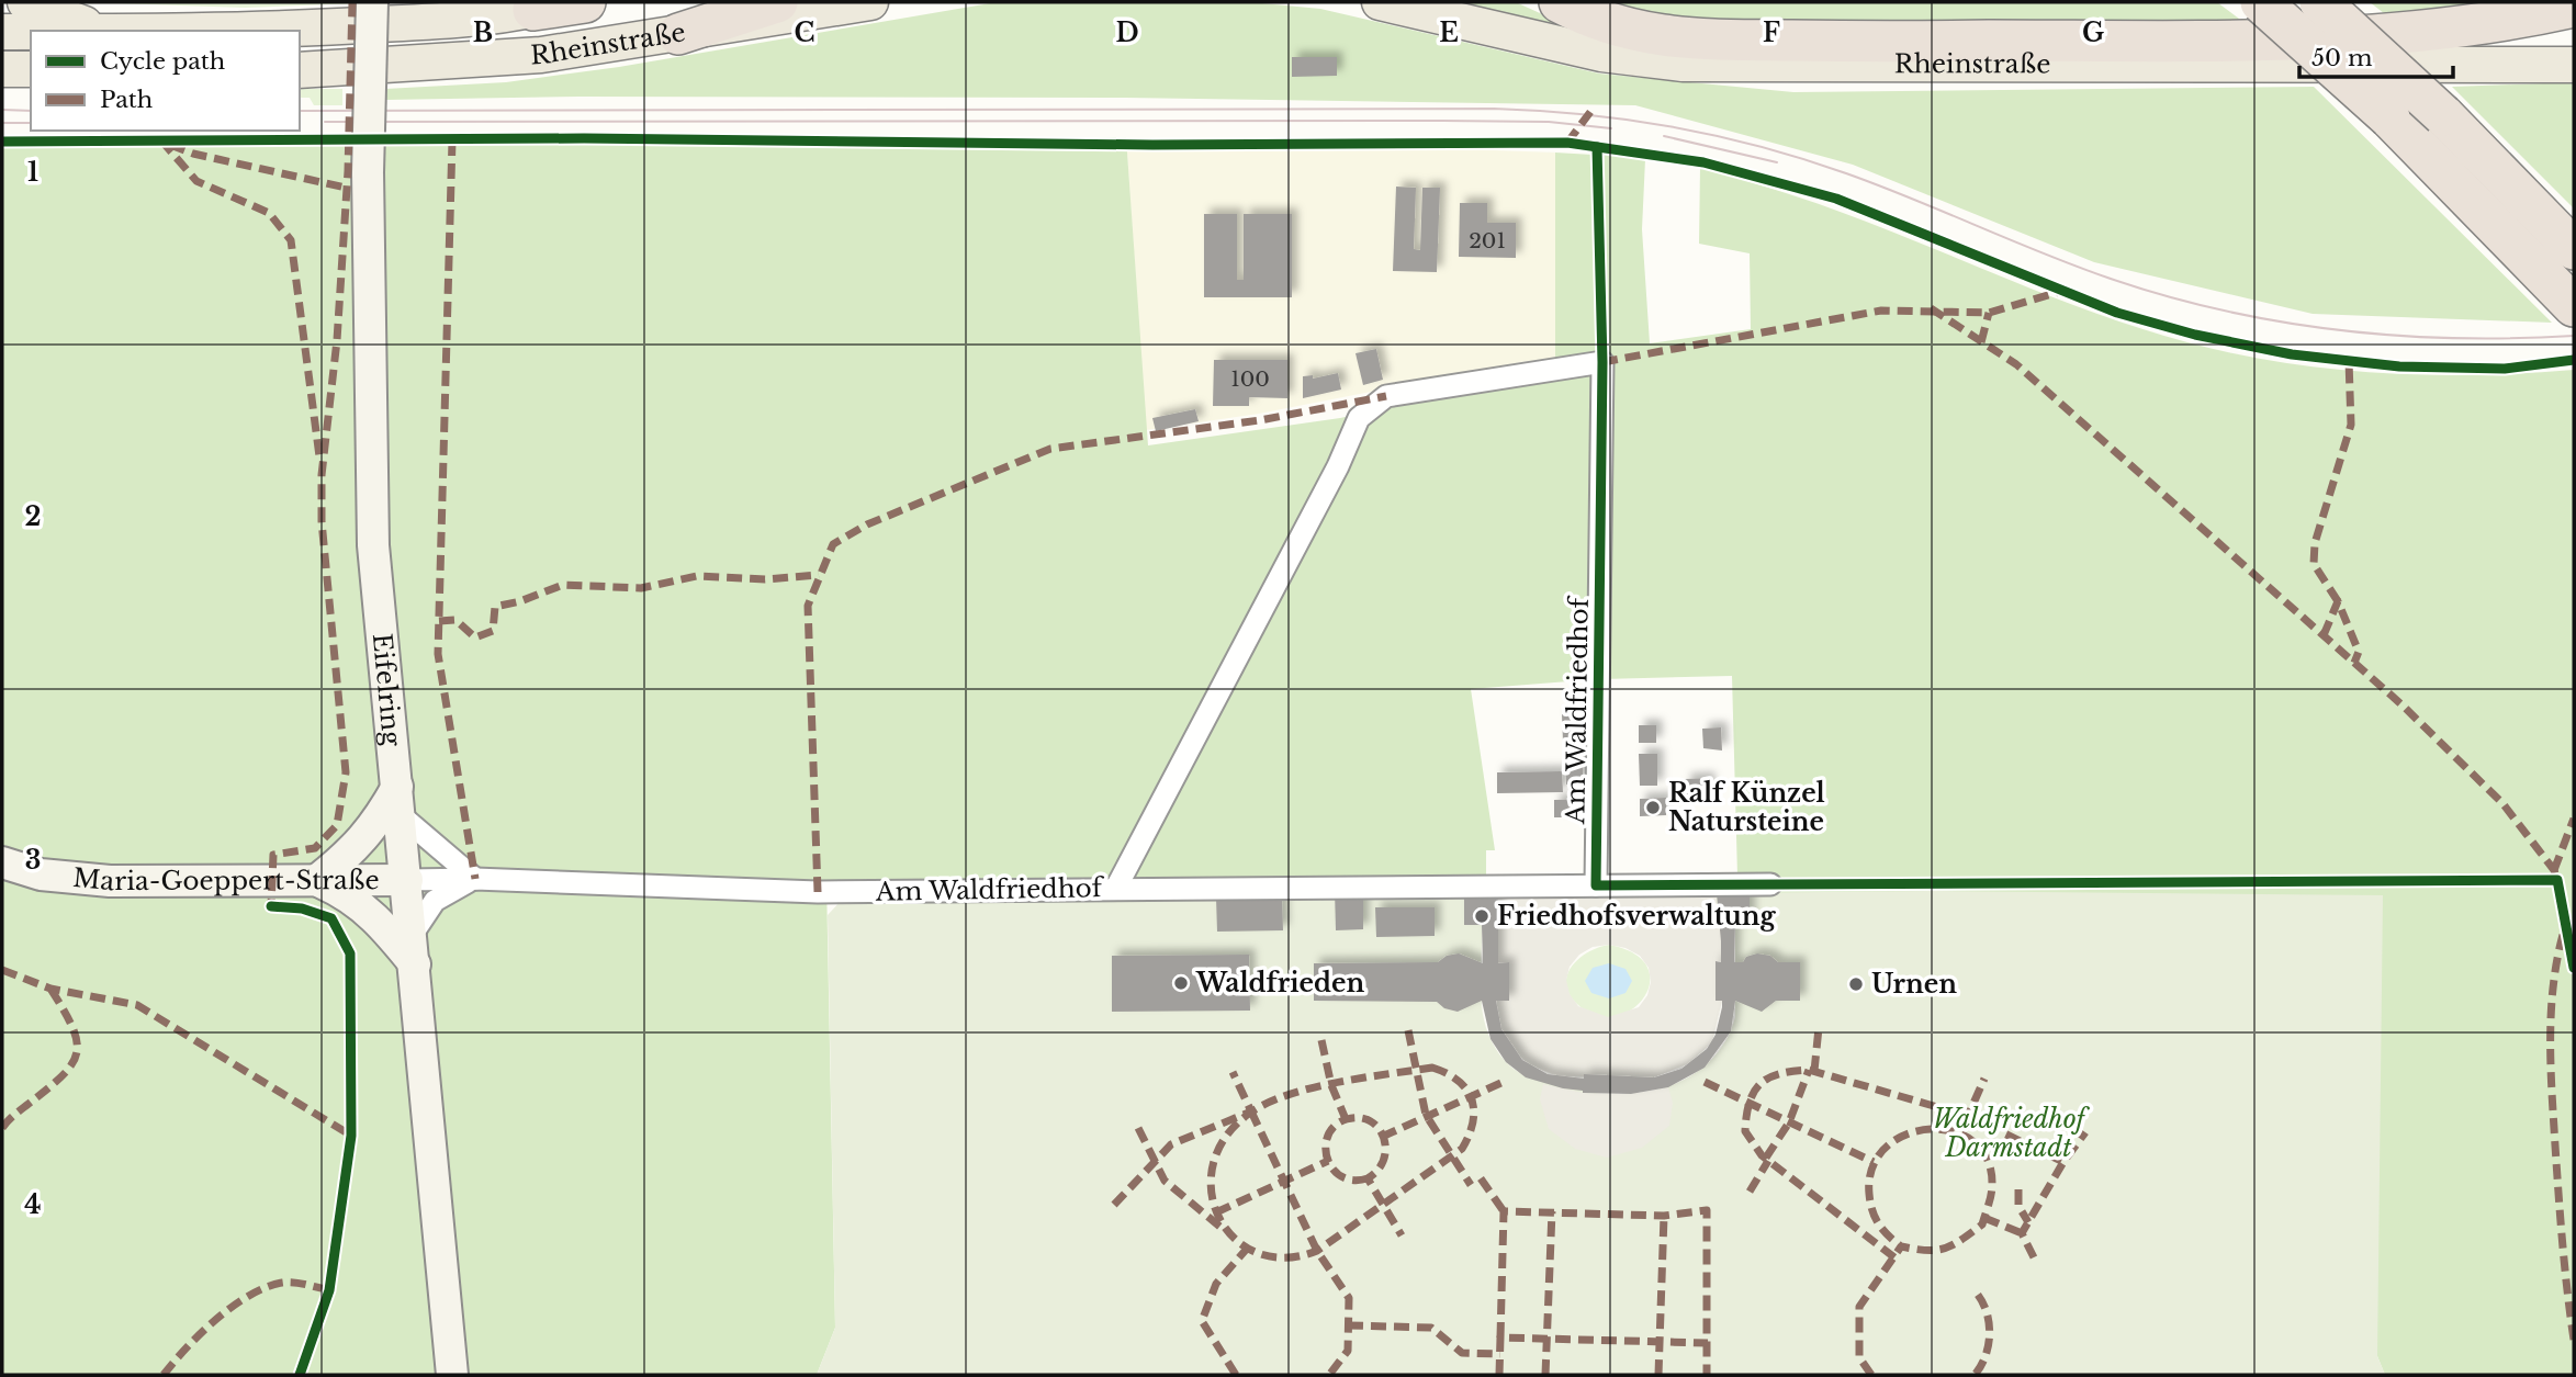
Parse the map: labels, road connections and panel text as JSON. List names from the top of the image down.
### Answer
{
  "streets": {
    "main road": ["Rheinstraße", "Eifelring", "Maria-Goeppert-Straße"],
    "street": ["Am Waldfriedhof"]
  },
  "crossings": [
    ["Eifelring", "Am Waldfriedhof"],
    ["Eifelring", "Maria-Goeppert-Straße"],
    ["Am Waldfriedhof", "Maria-Goeppert-Straße"]
  ],
  "parks": ["Waldfriedhof Darmstadt"],
  "places": [
    "Ralf Künzel Natursteine",
    "Friedhofsverwaltung",
    "Waldfrieden",
    "Urnen"
  ],
  "house_numbers": ["201", "100"],
  "legend": ["Cycle path", "Path"],
  "scale_bar": "50 m",
  "grid": {
    "columns": [
      "B",
      "C",
      "D",
      "E",
      "F",
      "G"
    ],
    "rows": [
      "1",
      "2",
      "3",
      "4"
    ]
  }
}
